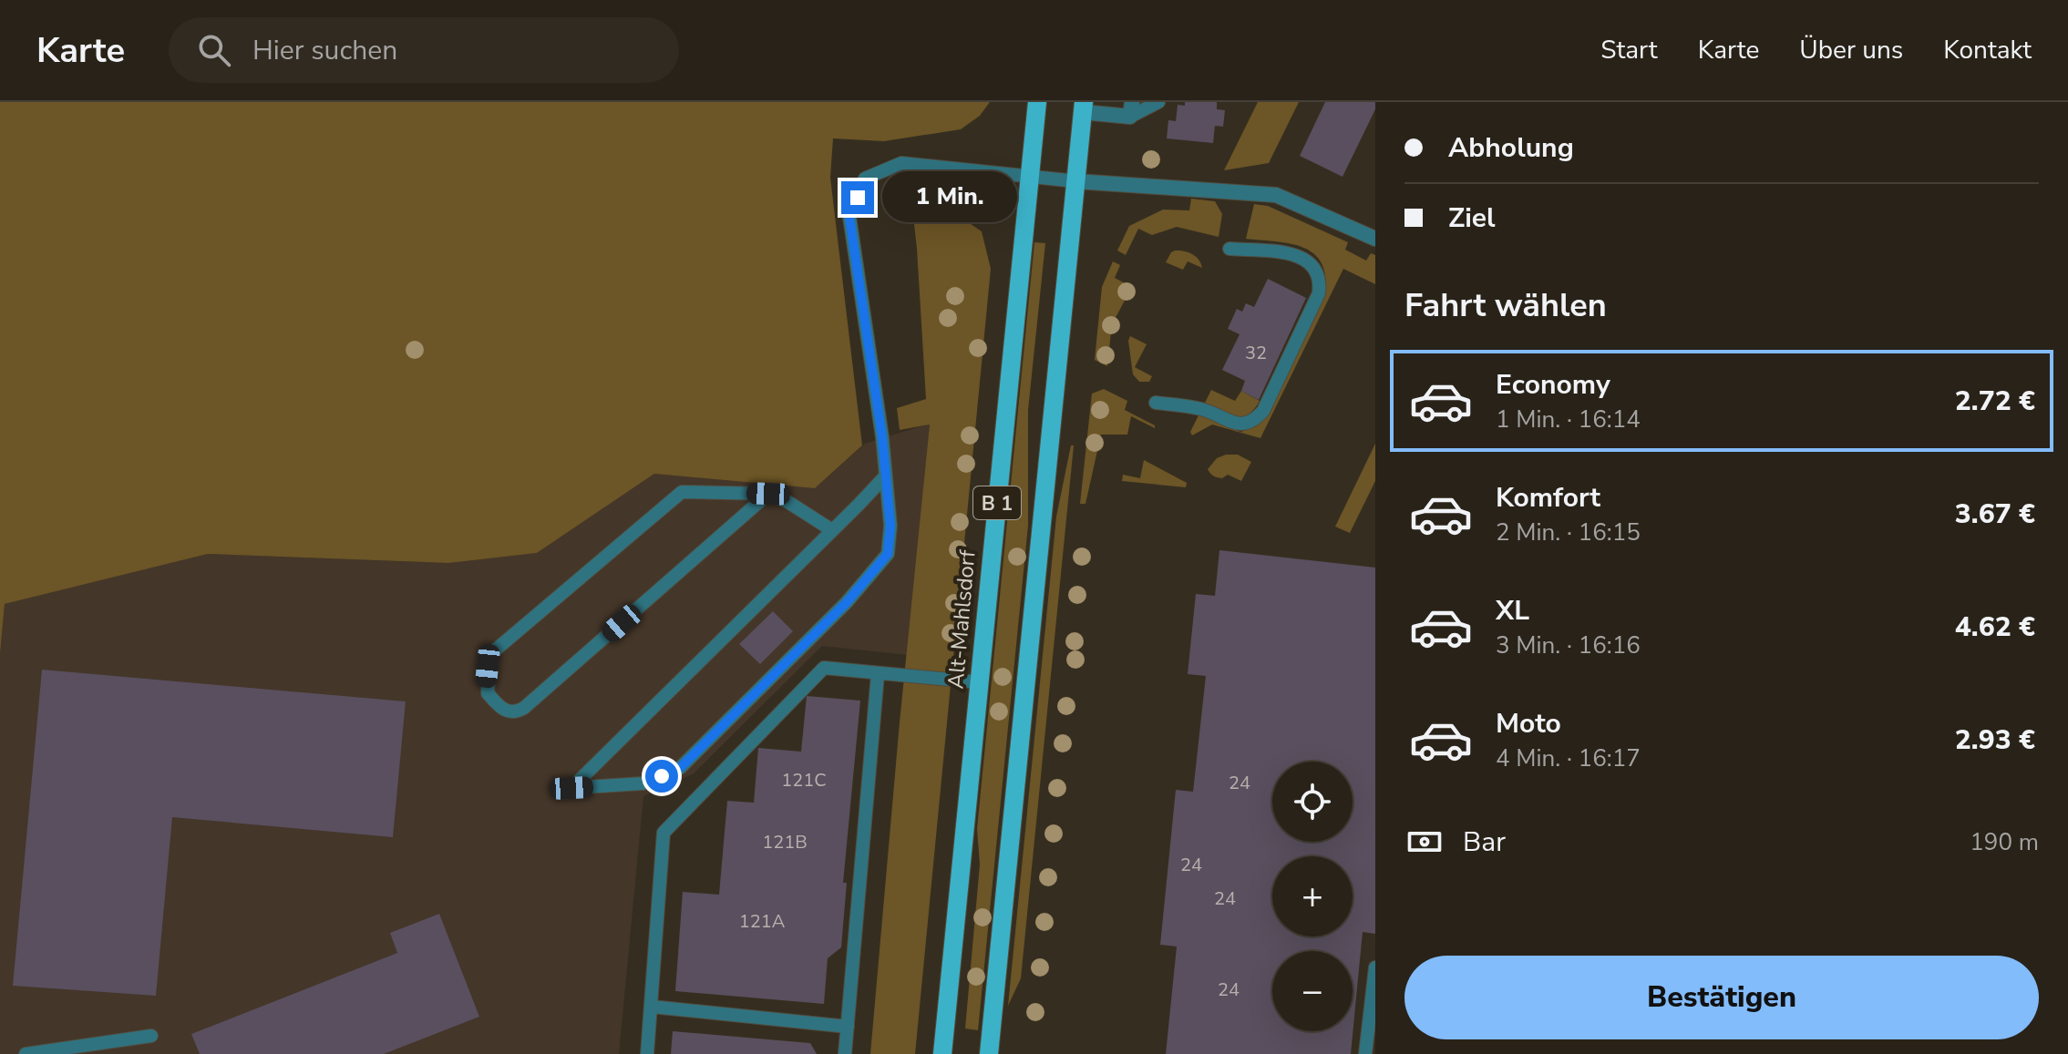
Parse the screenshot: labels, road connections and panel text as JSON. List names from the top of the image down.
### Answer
{
  "streets": {
    "main road": ["B 1", "Alt-Mahlsdorf"]
  },
  "house_numbers": [
    "32",
    "121C",
    "24",
    "121B",
    "24",
    "24",
    "121A",
    "24"
  ],
  "page": {
    "header": "Karte",
    "search": "Hier suchen",
    "nav": [
      "Start",
      "Karte",
      "Über uns",
      "Kontakt"
    ],
    "banner": ["Abholung", "Ziel"],
    "bubble": "1 Min.",
    "heading": "Fahrt wählen",
    "list": [
      {
        "name": "Economy",
        "note": "1 Min. · 16:14",
        "value": "2.72 €"
      },
      {
        "name": "Komfort",
        "note": "2 Min. · 16:15",
        "value": "3.67 €"
      },
      {
        "name": "XL",
        "note": "3 Min. · 16:16",
        "value": "4.62 €"
      },
      {
        "name": "Moto",
        "note": "4 Min. · 16:17",
        "value": "2.93 €"
      }
    ],
    "map_buttons": ["+", "−"],
    "pay": ["Bar", "190 m"],
    "buttons": "Bestätigen"
  }
}
